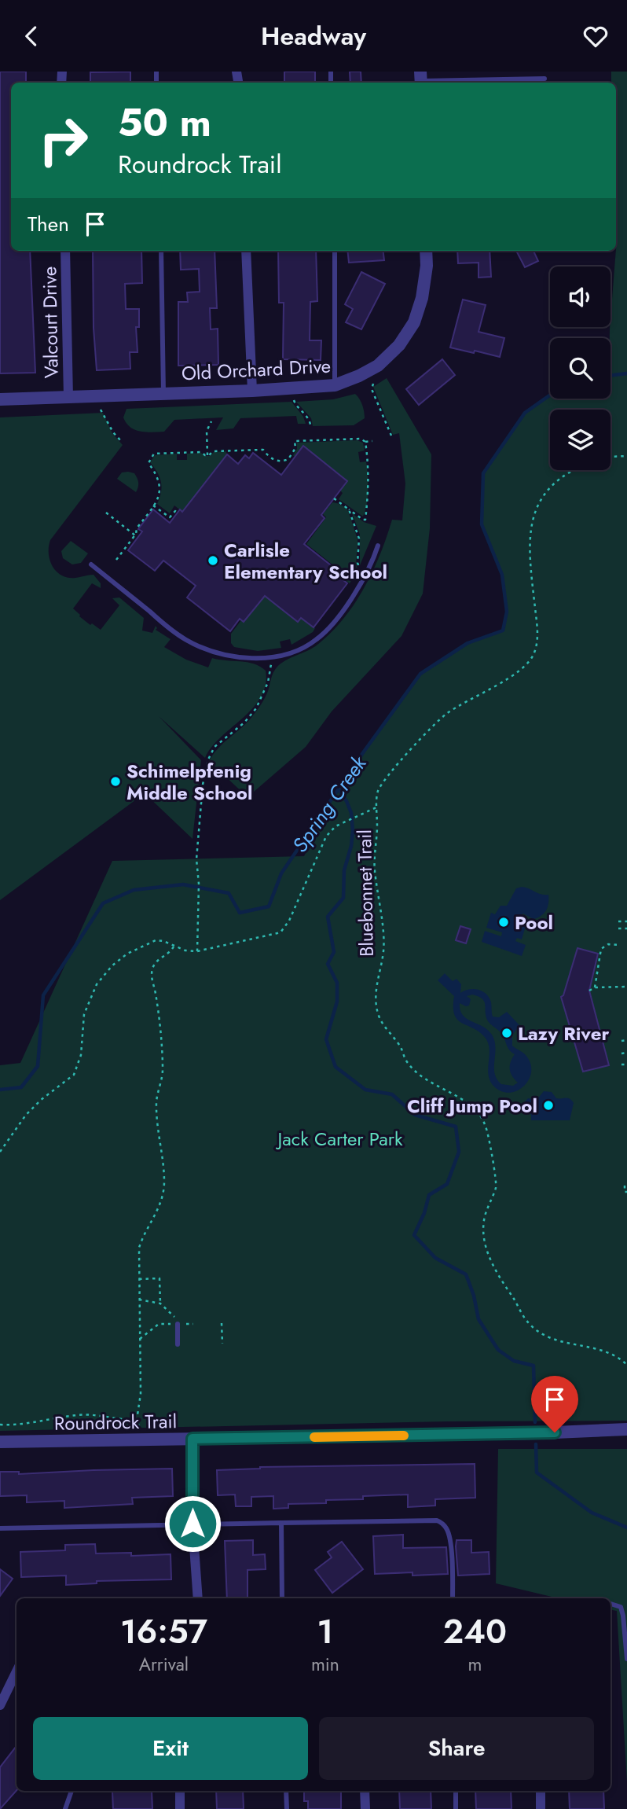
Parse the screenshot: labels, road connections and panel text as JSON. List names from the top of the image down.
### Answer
{
  "streets": {
    "street": ["Valcourt Drive", "Old Orchard Drive", "Roundrock Trail"],
    "path": ["Bluebonnet Trail"]
  },
  "crossings": [
    ["Valcourt Drive", "Old Orchard Drive"]
  ],
  "water": ["Spring Creek"],
  "parks": ["Jack Carter Park"],
  "places": [
    "Carlisle Elementary School",
    "Schimelpfenig Middle School",
    "Pool",
    "Lazy River",
    "Cliff Jump Pool"
  ],
  "page": {
    "header": "Headway",
    "turn": ["50 m", "Roundrock Trail"],
    "then": "Then",
    "eta": [
      "16:57",
      "Arrival",
      "1",
      "min",
      "240",
      "m"
    ],
    "buttons": ["Exit", "Share"]
  }
}
